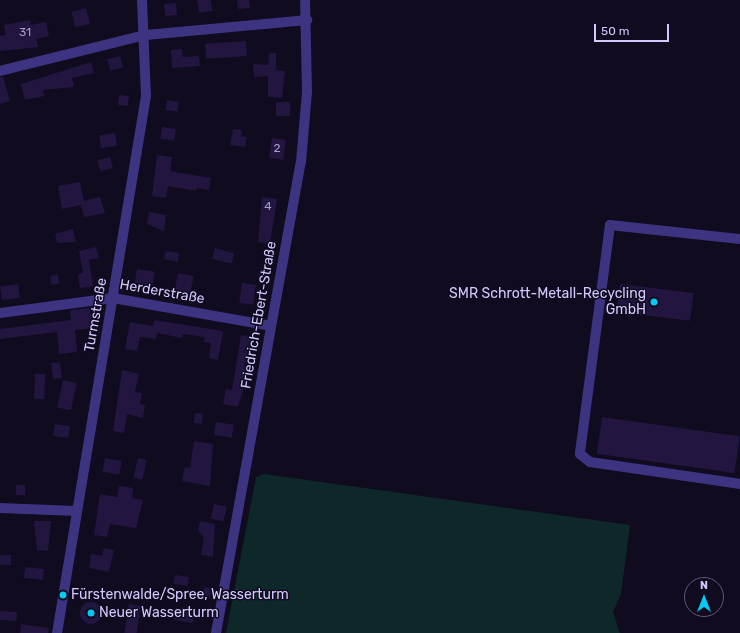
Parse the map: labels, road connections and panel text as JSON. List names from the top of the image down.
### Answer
{
  "streets": {
    "street": ["Herderstraße", "Turmstraße", "Friedrich-Ebert-Straße"]
  },
  "crossings": [
    ["Herderstraße", "Turmstraße"],
    ["Herderstraße", "Friedrich-Ebert-Straße"]
  ],
  "places": ["SMR Schrott-Metall-Recycling GmbH", "Fürstenwalde/Spree, Wasserturm", "Neuer Wasserturm"],
  "house_numbers": ["31", "2", "4"],
  "scale_bar": "50 m",
  "north": "top"
}
